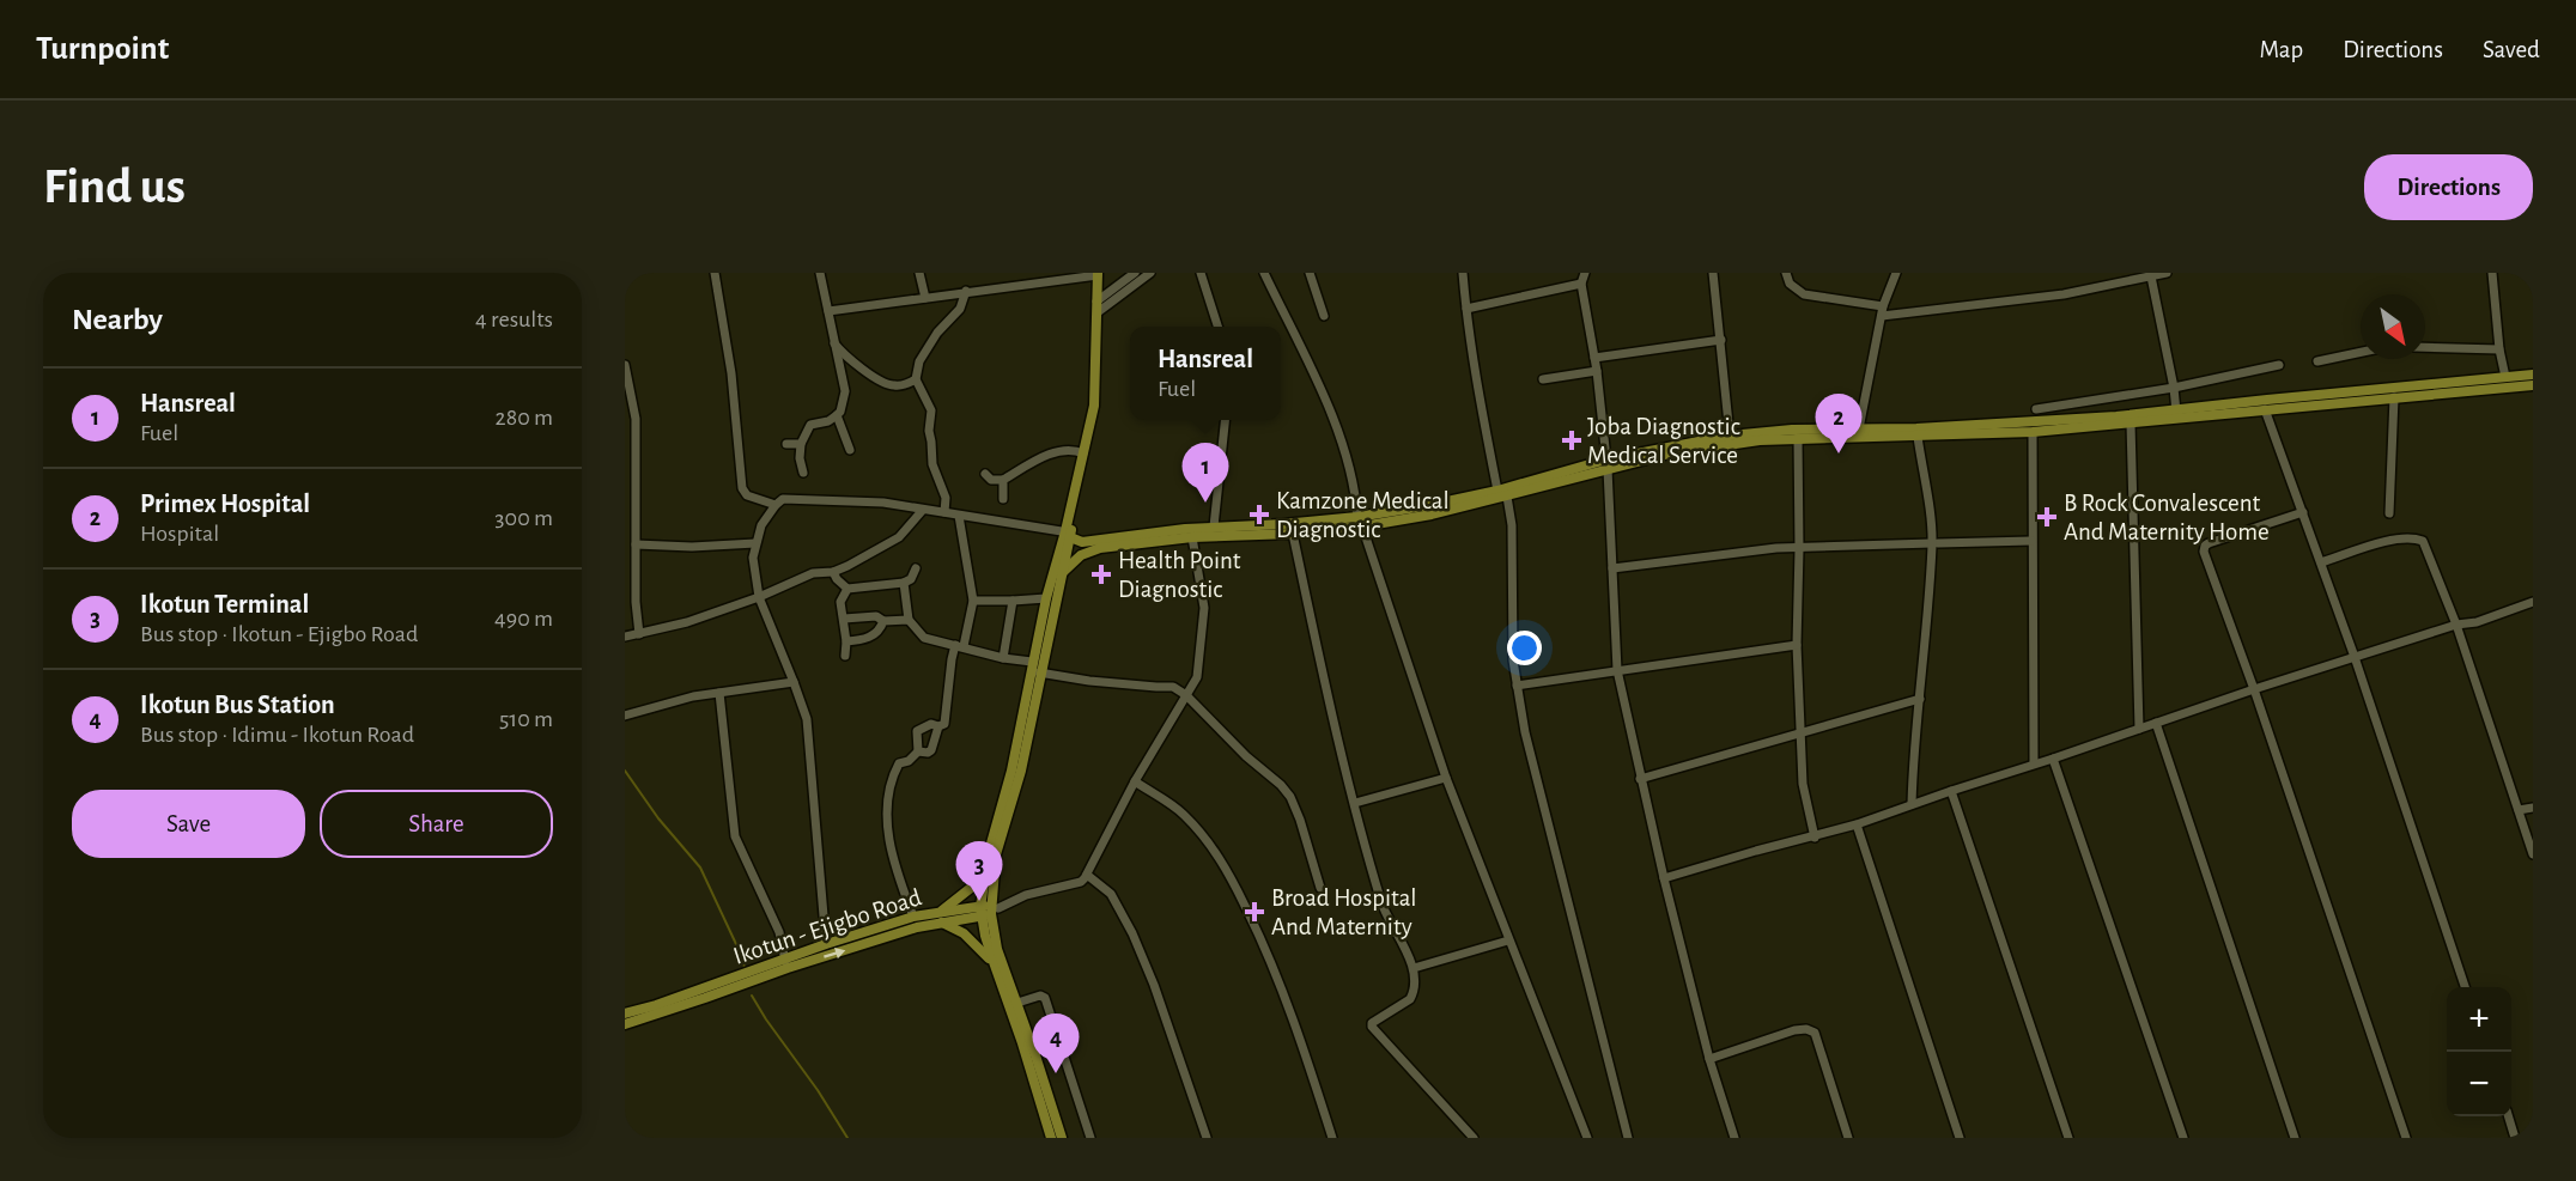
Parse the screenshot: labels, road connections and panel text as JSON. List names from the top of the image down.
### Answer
{
  "streets": {
    "main road": ["Ikotun - Ejigbo Road"]
  },
  "places": {
    "health": [
      "Joba Diagnostic Medical Service",
      "Kamzone Medical Diagnostic",
      "B Rock Convalescent And Maternity Home",
      "Health Point Diagnostic",
      "Broad Hospital And Maternity"
    ]
  },
  "north": "bottom right",
  "page": {
    "header": "Turnpoint",
    "nav": ["Map", "Directions", "Saved"],
    "buttons": [
      "Directions",
      ["Save", "Share"]
    ],
    "title": "Find us",
    "heading": ["Nearby", "4 results"],
    "popup": ["Hansreal", "Fuel"],
    "list": [
      {
        "mark": "1",
        "name": "Hansreal",
        "note": "Fuel",
        "value": "280 m"
      },
      {
        "mark": "2",
        "name": "Primex Hospital",
        "note": "Hospital",
        "value": "300 m"
      },
      {
        "mark": "3",
        "name": "Ikotun Terminal",
        "note": "Bus stop · Ikotun - Ejigbo Road",
        "value": "490 m"
      },
      {
        "mark": "4",
        "name": "Ikotun Bus Station",
        "note": "Bus stop · Idimu - Ikotun Road",
        "value": "510 m"
      }
    ],
    "pins": [
      "2",
      "1",
      "3",
      "4"
    ],
    "map_buttons": ["+", "−"]
  }
}
